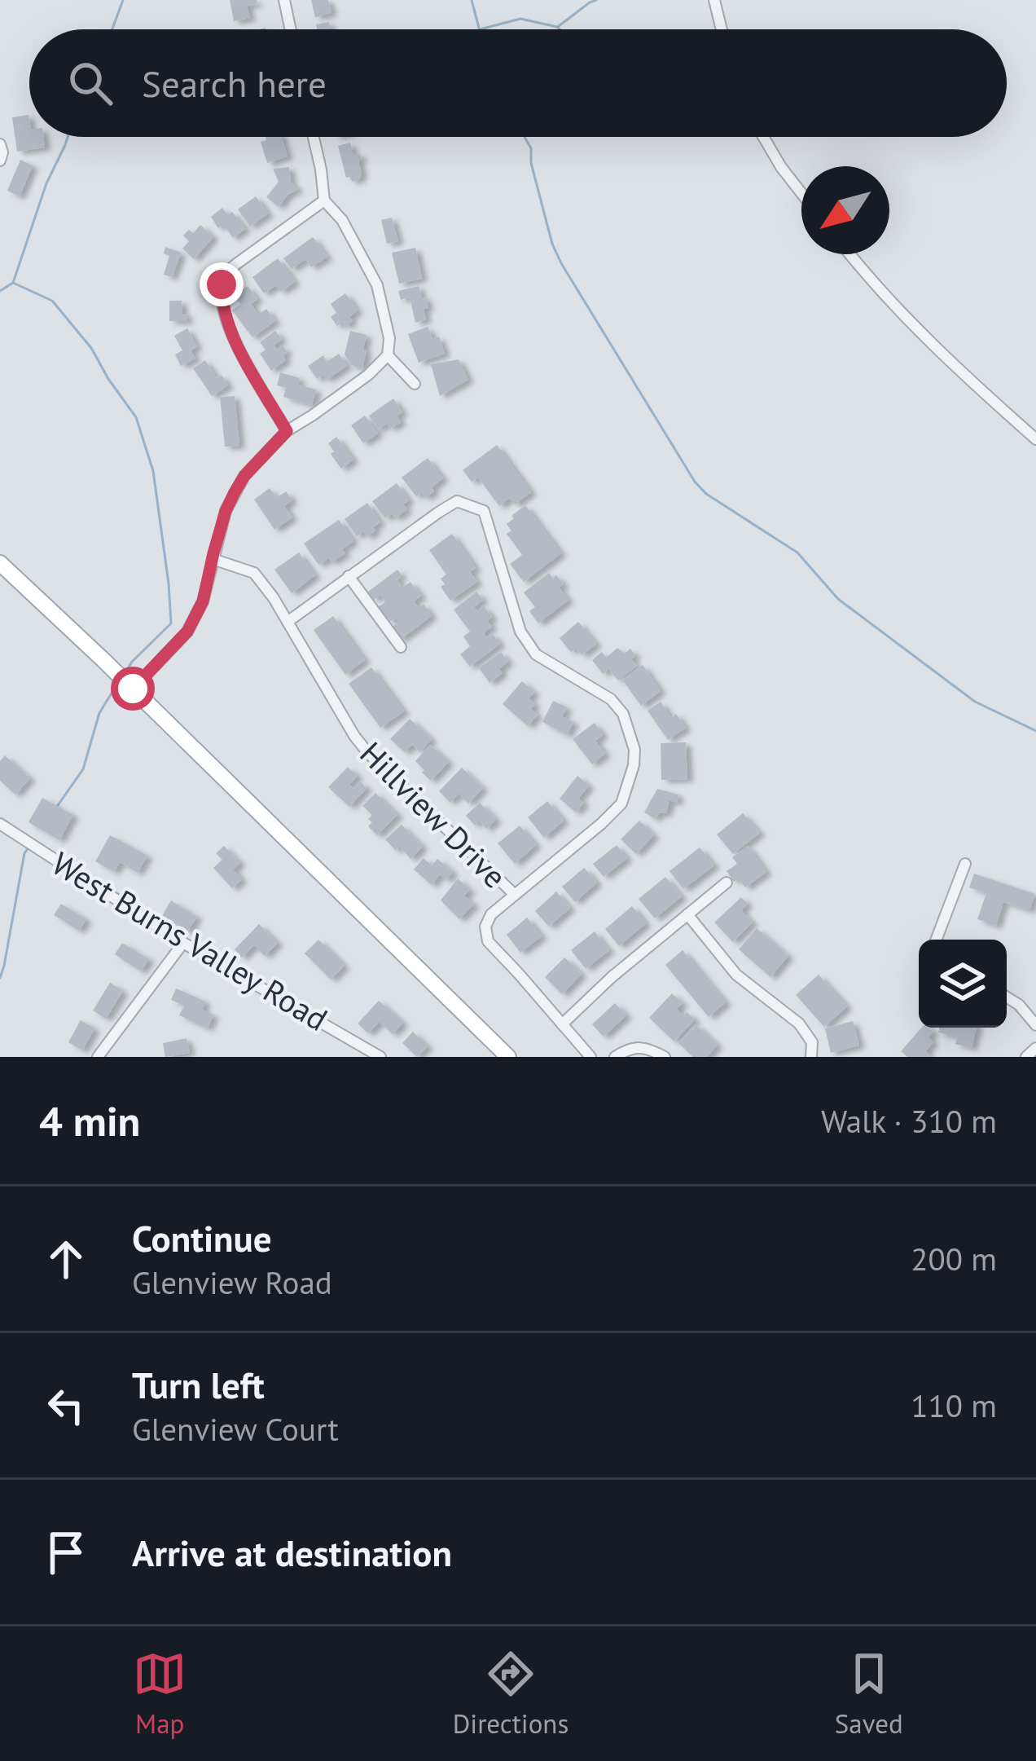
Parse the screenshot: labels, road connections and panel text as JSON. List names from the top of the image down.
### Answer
{
  "streets": {
    "street": ["Hillview Drive", "West Burns Valley Road"]
  },
  "north": "bottom left",
  "page": {
    "search": "Search here",
    "heading": ["4 min", "Walk · 310 m"],
    "list": [
      ["Continue", "Glenview Road", "200 m"],
      ["Turn left", "Glenview Court", "110 m"],
      "Arrive at destination"
    ],
    "nav": ["Map", "Directions", "Saved"]
  }
}
